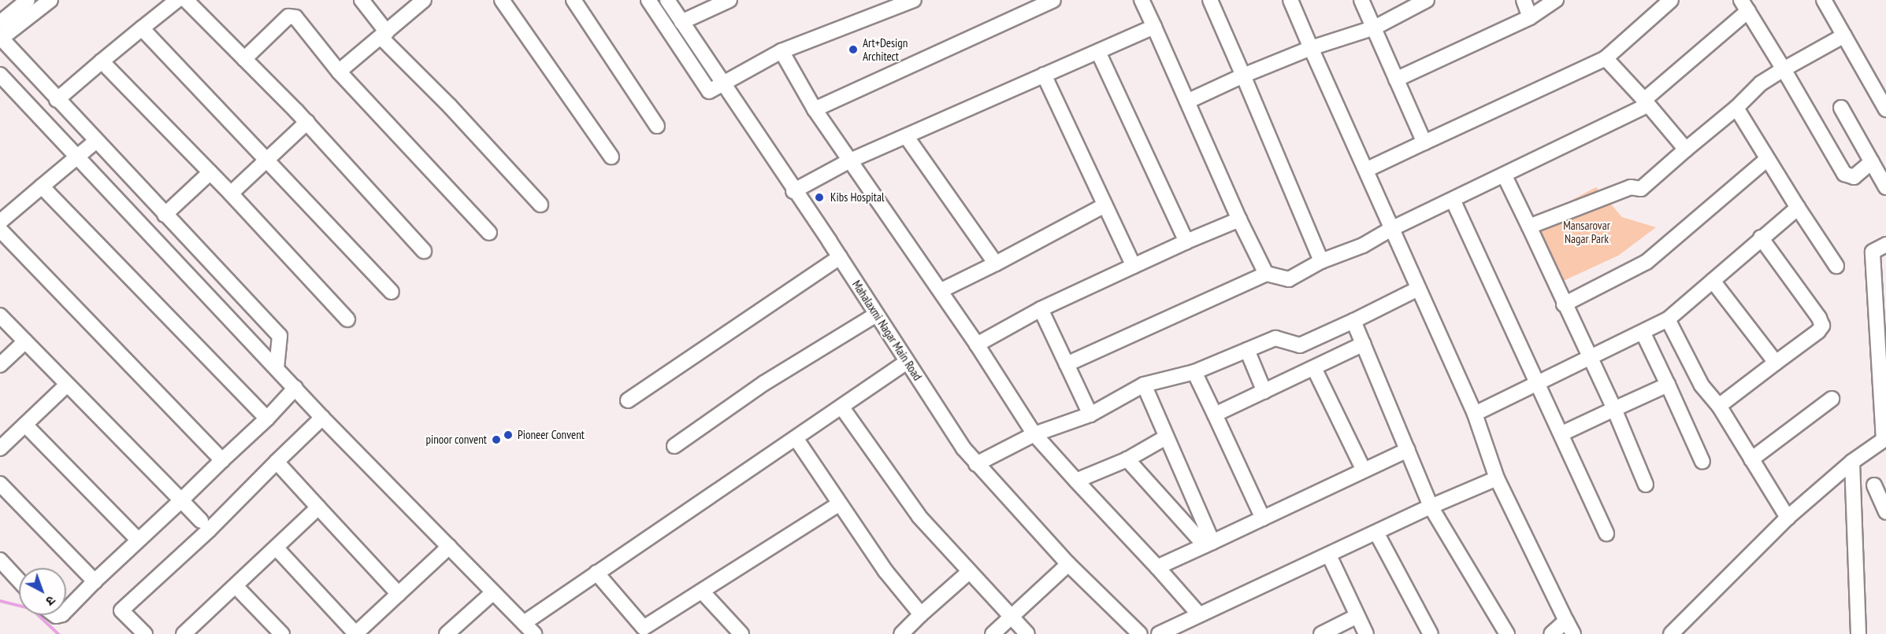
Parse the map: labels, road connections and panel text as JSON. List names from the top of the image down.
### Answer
{
  "streets": {
    "street": ["Mahalaxmi Nagar Main Road"]
  },
  "parks": ["Mansarovar Nagar Park"],
  "places": [
    "Art+Design Architect",
    "Kibs Hospital",
    "Pioneer Convent",
    "pinoor convent"
  ],
  "north": "bottom right"
}
